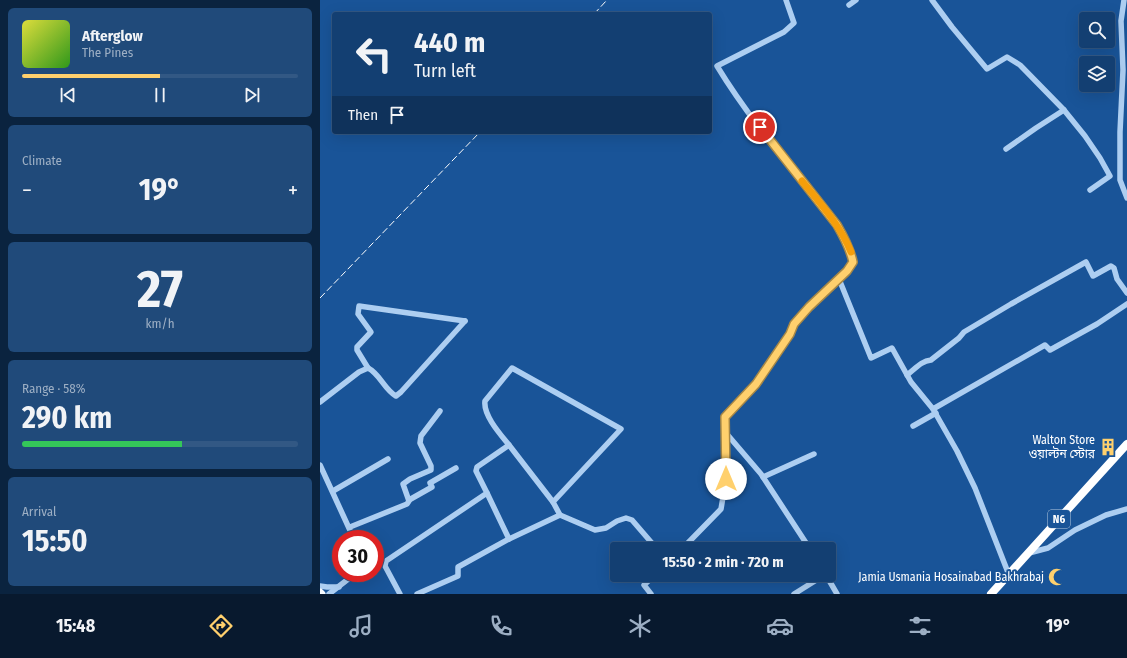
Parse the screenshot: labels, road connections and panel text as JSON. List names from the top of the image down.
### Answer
{
  "streets": {
    "highway": ["N6"]
  },
  "places": {
    "building": ["Walton Store ওয়াল্টন স্টোর"],
    "mosque": ["Jamia Usmania Hosainabad Bakhrabaj"]
  },
  "page": {
    "turn": ["440 m", "Turn left"],
    "song": ["Afterglow", "The Pines"],
    "then": "Then",
    "tile": [
      "Climate",
      ["27", "km/h"],
      ["Range · 58%", "290 km"],
      ["Arrival", "15:50"]
    ],
    "heat": ["−", "19°", "+"],
    "limit": "30",
    "trip": "15:50 · 2 min · 720 m",
    "tabs": ["15:48", "19°"]
  }
}
